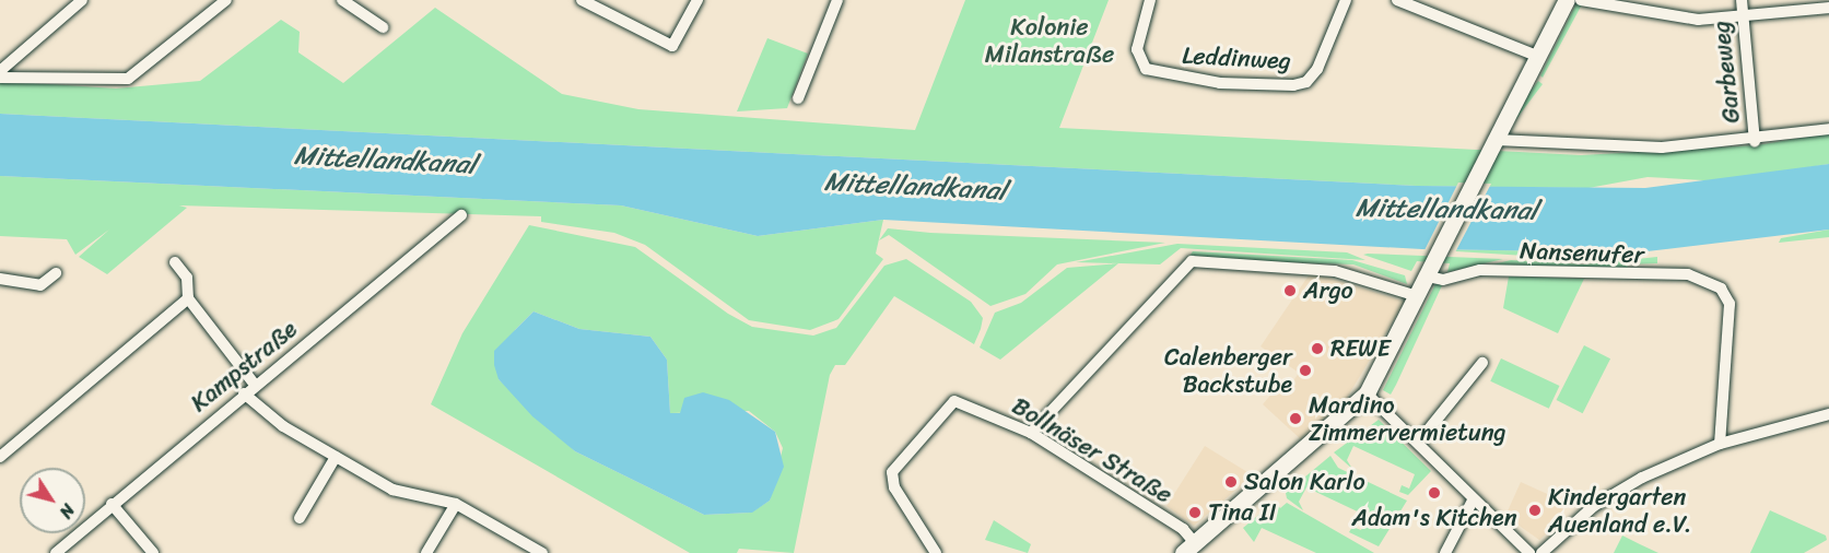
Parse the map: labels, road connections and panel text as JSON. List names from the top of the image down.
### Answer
{
  "streets": {
    "street": [
      "Leddinweg",
      "Garbeweg",
      "Nansenufer",
      "Kampstraße",
      "Bollnäser Straße"
    ]
  },
  "water": ["Mittellandkanal"],
  "parks": ["Kolonie Milanstraße"],
  "places": [
    "Argo",
    "REWE",
    "Calenberger Backstube",
    "Mardino Zimmervermietung",
    "Salon Karlo",
    "Adam's Kitchen",
    "Kindergarten Auenland e.V.",
    "Tina II"
  ],
  "north": "bottom right"
}
